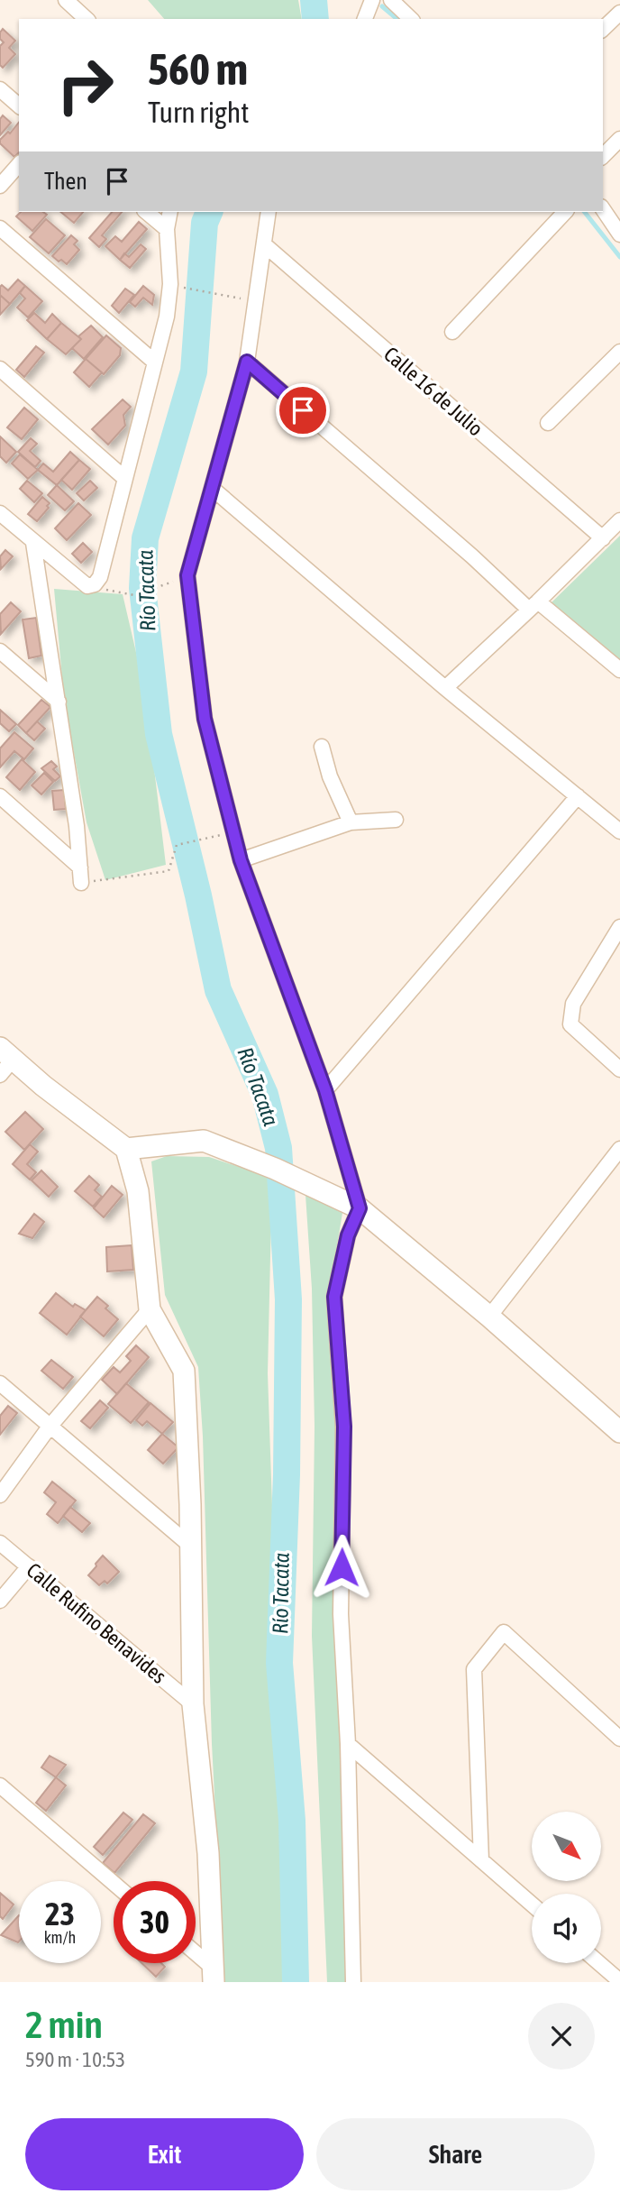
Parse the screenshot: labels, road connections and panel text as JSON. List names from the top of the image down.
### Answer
{
  "streets": {
    "street": ["Calle 16 de Julio", "Calle Rufino Benavides"]
  },
  "water": ["Río Tacata"],
  "north": "bottom right",
  "page": {
    "turn": ["560 m", "Turn right"],
    "then": "Then",
    "speed": "23 km/h",
    "limit": "30",
    "heading": ["2 min", "590 m · 10:53"],
    "buttons": ["Exit", "Share"]
  }
}
